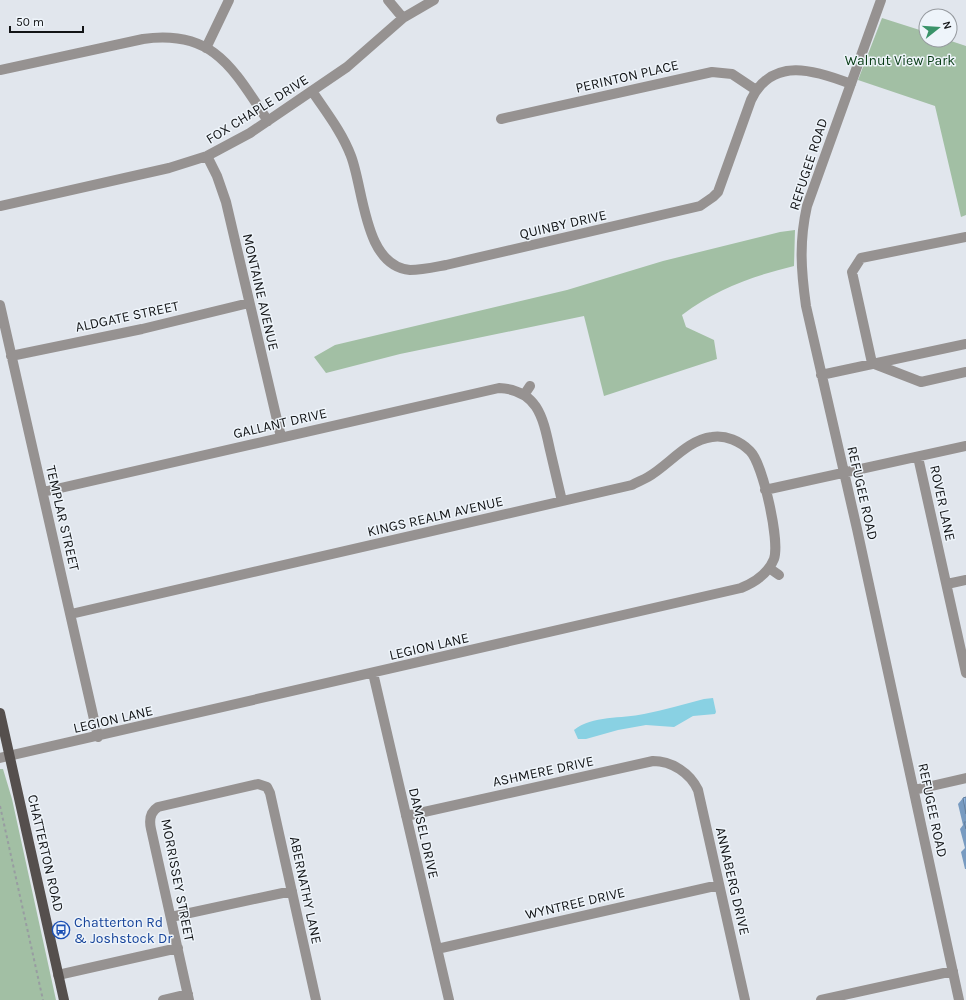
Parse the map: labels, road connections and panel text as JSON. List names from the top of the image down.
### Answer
{
  "streets": {
    "main road": ["CHATTERTON ROAD"],
    "street": [
      "PERINTON PLACE",
      "FOX CHAPLE DRIVE",
      "REFUGEE ROAD",
      "QUINBY DRIVE",
      "MONTAINE AVENUE",
      "ALDGATE STREET",
      "GALLANT DRIVE",
      "ROVER LANE",
      "KINGS REALM AVENUE",
      "TEMPLAR STREET",
      "LEGION LANE",
      "ASHMERE DRIVE",
      "DAMSEL DRIVE",
      "MORRISSEY STREET",
      "ANNABERG DRIVE",
      "ABERNATHY LANE",
      "WYNTREE DRIVE"
    ]
  },
  "crossings": [
    ["PERINTON PLACE", "QUINBY DRIVE"],
    ["FOX CHAPLE DRIVE", "QUINBY DRIVE"],
    ["FOX CHAPLE DRIVE", "MONTAINE AVENUE"],
    ["MONTAINE AVENUE", "ALDGATE STREET"],
    ["MONTAINE AVENUE", "GALLANT DRIVE"],
    ["ALDGATE STREET", "TEMPLAR STREET"],
    ["GALLANT DRIVE", "TEMPLAR STREET"],
    ["KINGS REALM AVENUE", "TEMPLAR STREET"],
    ["KINGS REALM AVENUE", "LEGION LANE"],
    ["TEMPLAR STREET", "LEGION LANE"],
    ["LEGION LANE", "DAMSEL DRIVE"],
    ["LEGION LANE", "CHATTERTON ROAD"],
    ["ASHMERE DRIVE", "DAMSEL DRIVE"],
    ["ASHMERE DRIVE", "ANNABERG DRIVE"],
    ["DAMSEL DRIVE", "WYNTREE DRIVE"],
    ["MORRISSEY STREET", "ABERNATHY LANE"],
    ["ANNABERG DRIVE", "WYNTREE DRIVE"]
  ],
  "parks": ["Walnut View Park"],
  "places": {
    "bus stop": ["Chatterton Rd & Joshstock Dr"]
  },
  "scale_bar": "50 m",
  "north": "right"
}
